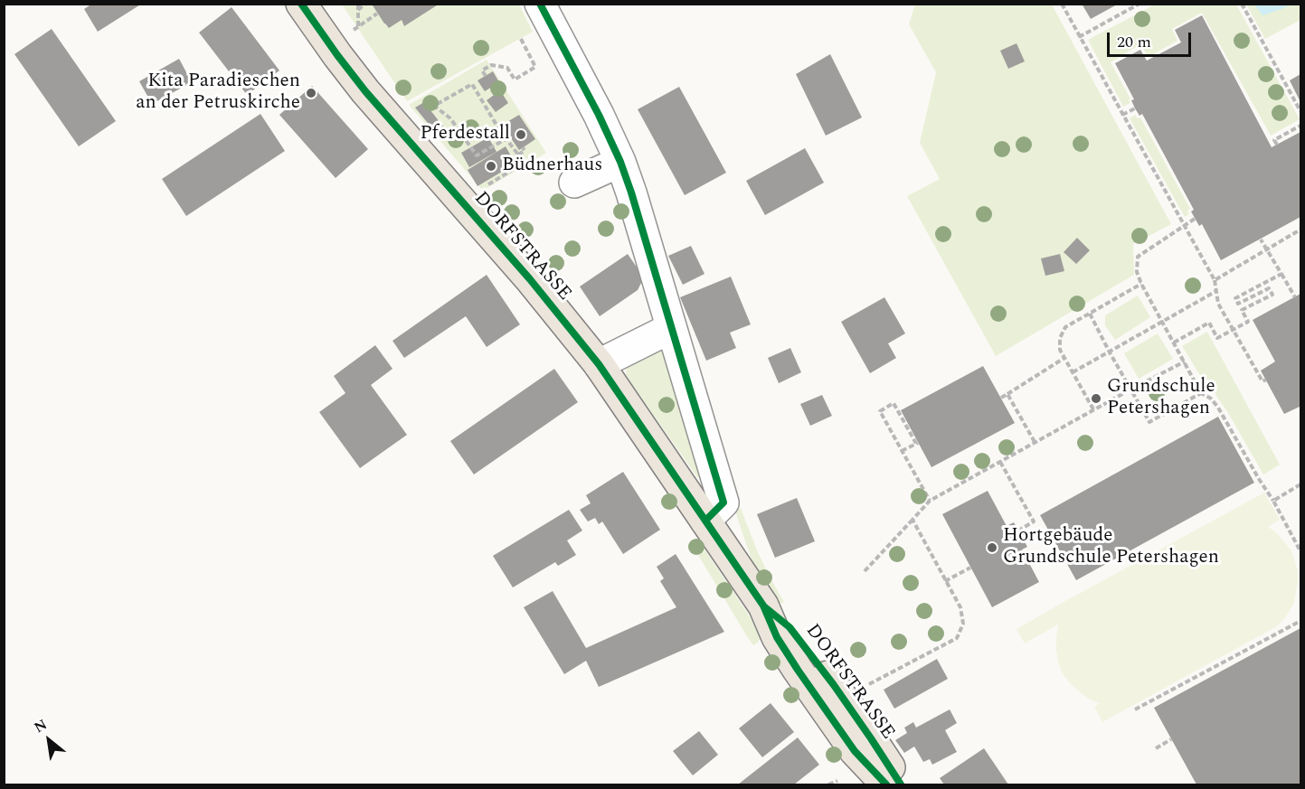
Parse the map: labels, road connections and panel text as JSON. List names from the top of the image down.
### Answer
{
  "streets": {
    "main road": ["DORFSTRASSE"]
  },
  "places": [
    "Kita Paradieschen an der Petruskirche",
    "Pferdestall",
    "Büdnerhaus",
    "Grundschule Petershagen",
    "Hortgebäude Grundschule Petershagen"
  ],
  "scale_bar": "20 m",
  "north": "top left"
}
